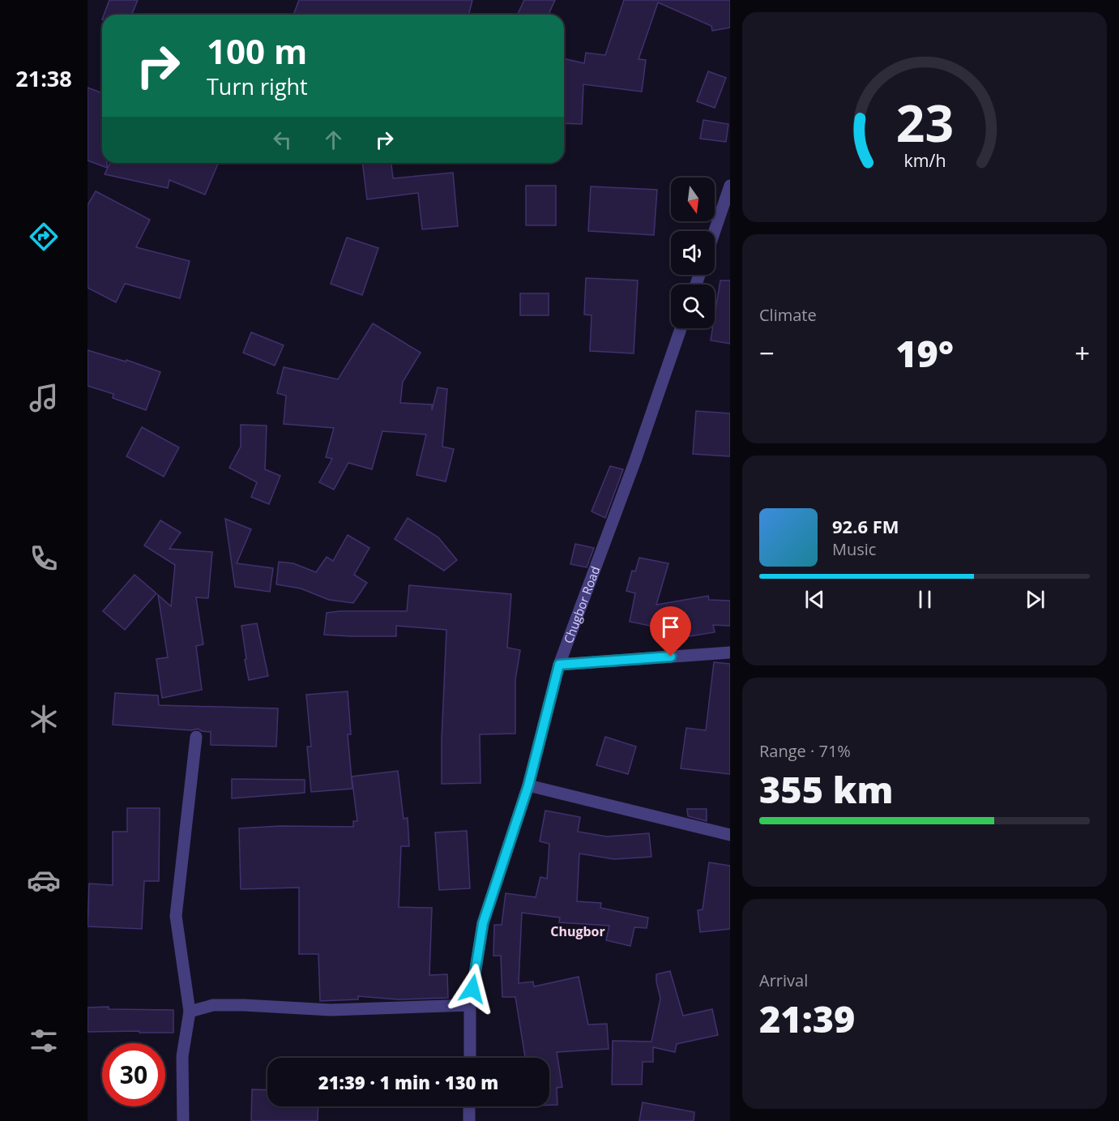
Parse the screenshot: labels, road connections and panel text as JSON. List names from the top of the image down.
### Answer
{
  "streets": {
    "street": ["Chugbor Road"]
  },
  "districts": ["Chugbor"],
  "north": "bottom",
  "page": {
    "tabs": "21:38",
    "turn": ["100 m", "Turn right"],
    "tile": [
      "Climate",
      ["Range · 71%", "355 km"],
      ["Arrival", "21:39"]
    ],
    "heat": ["−", "19°", "+"],
    "song": ["92.6 FM", "Music"],
    "limit": "30",
    "trip": "21:39 · 1 min · 130 m",
    "gauge": ["23", "km/h"]
  }
}
